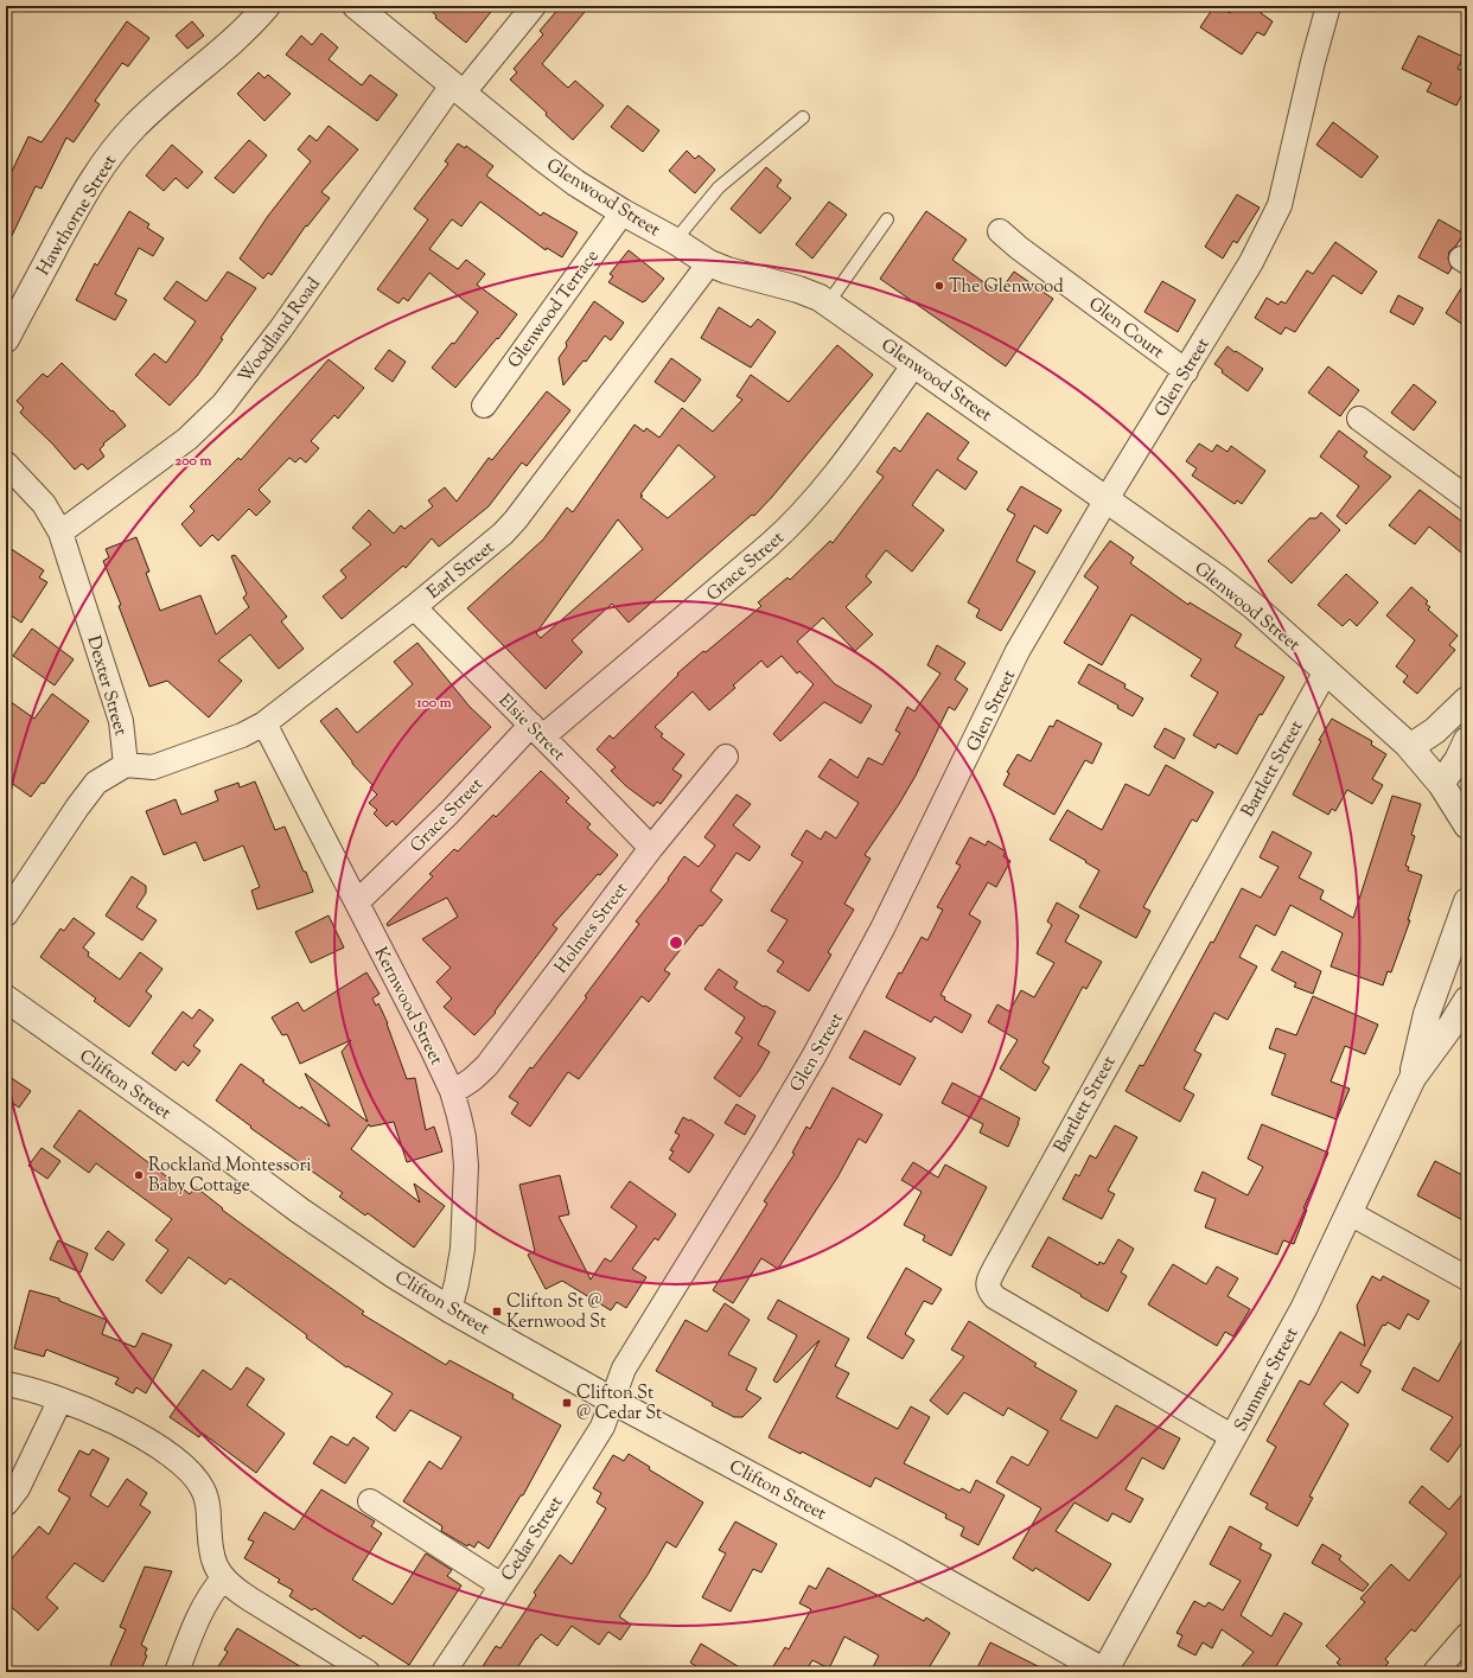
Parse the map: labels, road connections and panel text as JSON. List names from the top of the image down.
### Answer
{
  "streets": {
    "street": [
      "Glenwood Street",
      "Hawthorne Street",
      "Glenwood Terrace",
      "Glen Court",
      "Woodland Road",
      "Glen Street",
      "Grace Street",
      "Earl Street",
      "Dexter Street",
      "Elsie Street",
      "Bartlett Street",
      "Holmes Street",
      "Kernwood Street",
      "Clifton Street",
      "Summer Street",
      "Cedar Street"
    ]
  },
  "crossings": [
    ["Glenwood Street", "Glenwood Terrace"],
    ["Glenwood Street", "Woodland Road"],
    ["Glenwood Street", "Glen Street"],
    ["Glenwood Street", "Grace Street"],
    ["Glenwood Street", "Earl Street"],
    ["Glenwood Street", "Bartlett Street"],
    ["Glen Court", "Glen Street"],
    ["Woodland Road", "Dexter Street"],
    ["Glen Street", "Clifton Street"],
    ["Glen Street", "Cedar Street"],
    ["Grace Street", "Elsie Street"],
    ["Grace Street", "Kernwood Street"],
    ["Earl Street", "Dexter Street"],
    ["Earl Street", "Elsie Street"],
    ["Earl Street", "Kernwood Street"],
    ["Elsie Street", "Holmes Street"],
    ["Bartlett Street", "Summer Street"],
    ["Holmes Street", "Kernwood Street"],
    ["Kernwood Street", "Clifton Street"],
    ["Clifton Street", "Summer Street"],
    ["Clifton Street", "Cedar Street"]
  ],
  "places": {
    "other": ["The Glenwood", "Rockland Montessori Baby Cottage"],
    "transit": ["Clifton St @ Kernwood St", "Clifton St @ Cedar St"]
  },
  "rings": ["200 m", "100 m"]
}
